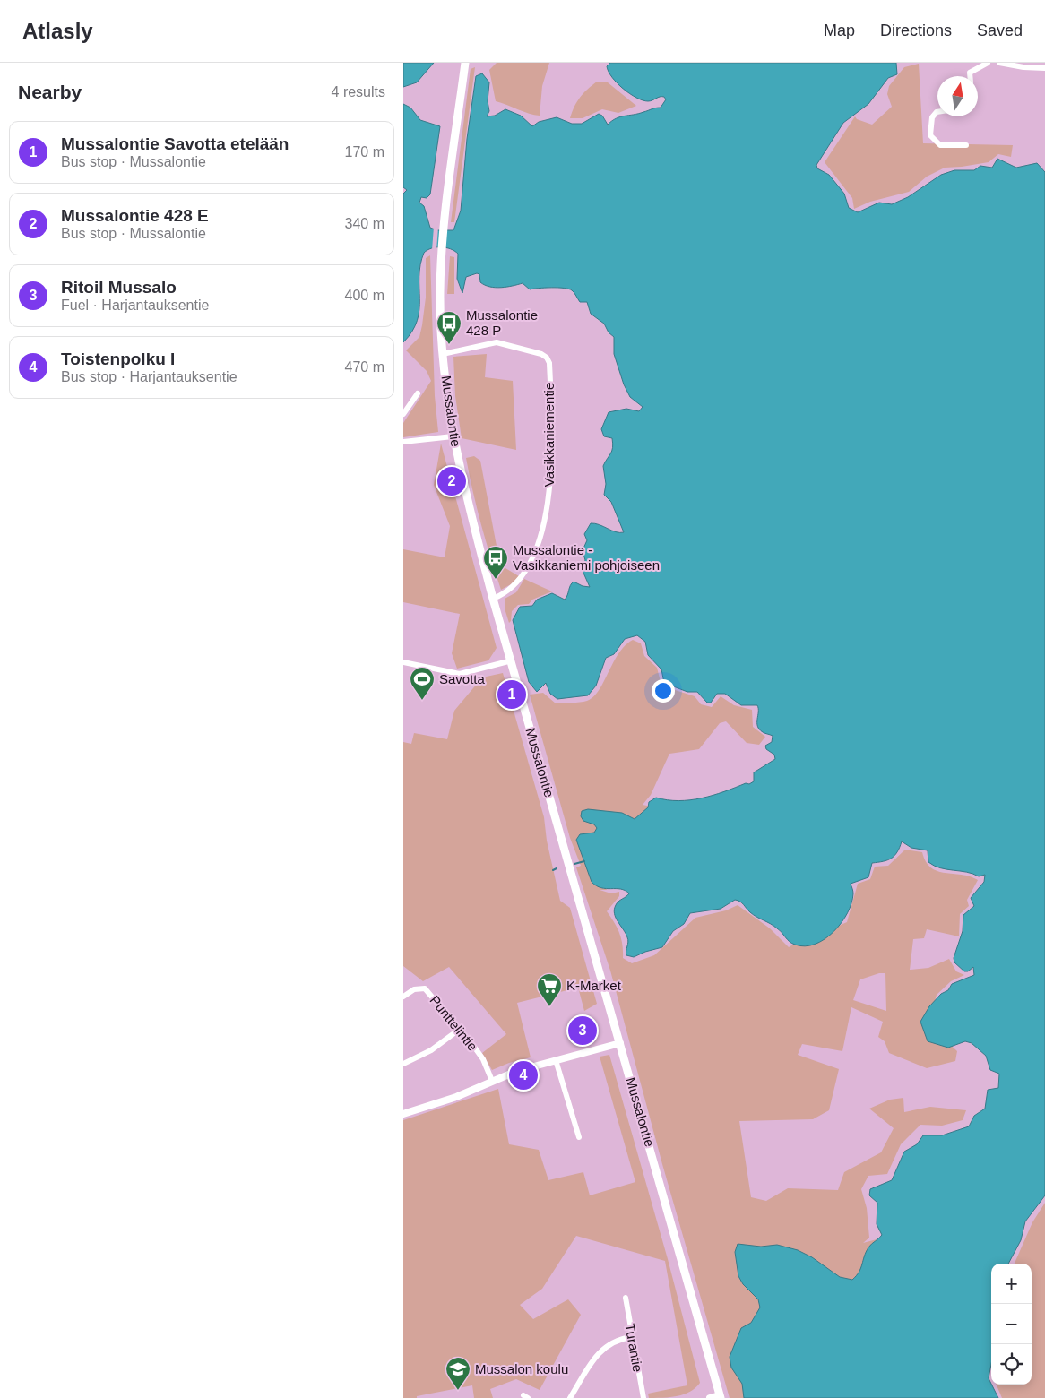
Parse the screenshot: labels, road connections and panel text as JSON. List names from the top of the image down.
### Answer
{
  "streets": {
    "main road": ["Mussalontie"],
    "street": ["Vasikkaniementie", "Punttelintie", "Turantie"]
  },
  "crossings": [
    ["Mussalontie", "Vasikkaniementie"]
  ],
  "places": {
    "bus stop": ["Mussalontie 428 P", "Mussalontie - Vasikkaniemi pohjoiseen"],
    "sports": ["Savotta"],
    "supermarket": ["K-Market"],
    "school or university": ["Mussalon koulu"]
  },
  "north": "top",
  "page": {
    "header": "Atlasly",
    "nav": ["Map", "Directions", "Saved"],
    "heading": ["Nearby", "4 results"],
    "list": [
      {
        "mark": "1",
        "name": "Mussalontie Savotta etelään",
        "note": "Bus stop · Mussalontie",
        "value": "170 m"
      },
      {
        "mark": "2",
        "name": "Mussalontie 428 E",
        "note": "Bus stop · Mussalontie",
        "value": "340 m"
      },
      {
        "mark": "3",
        "name": "Ritoil Mussalo",
        "note": "Fuel · Harjantauksentie",
        "value": "400 m"
      },
      {
        "mark": "4",
        "name": "Toistenpolku I",
        "note": "Bus stop · Harjantauksentie",
        "value": "470 m"
      }
    ],
    "pins": [
      "2",
      "1",
      "3",
      "4"
    ],
    "map_buttons": ["+", "−"]
  }
}
